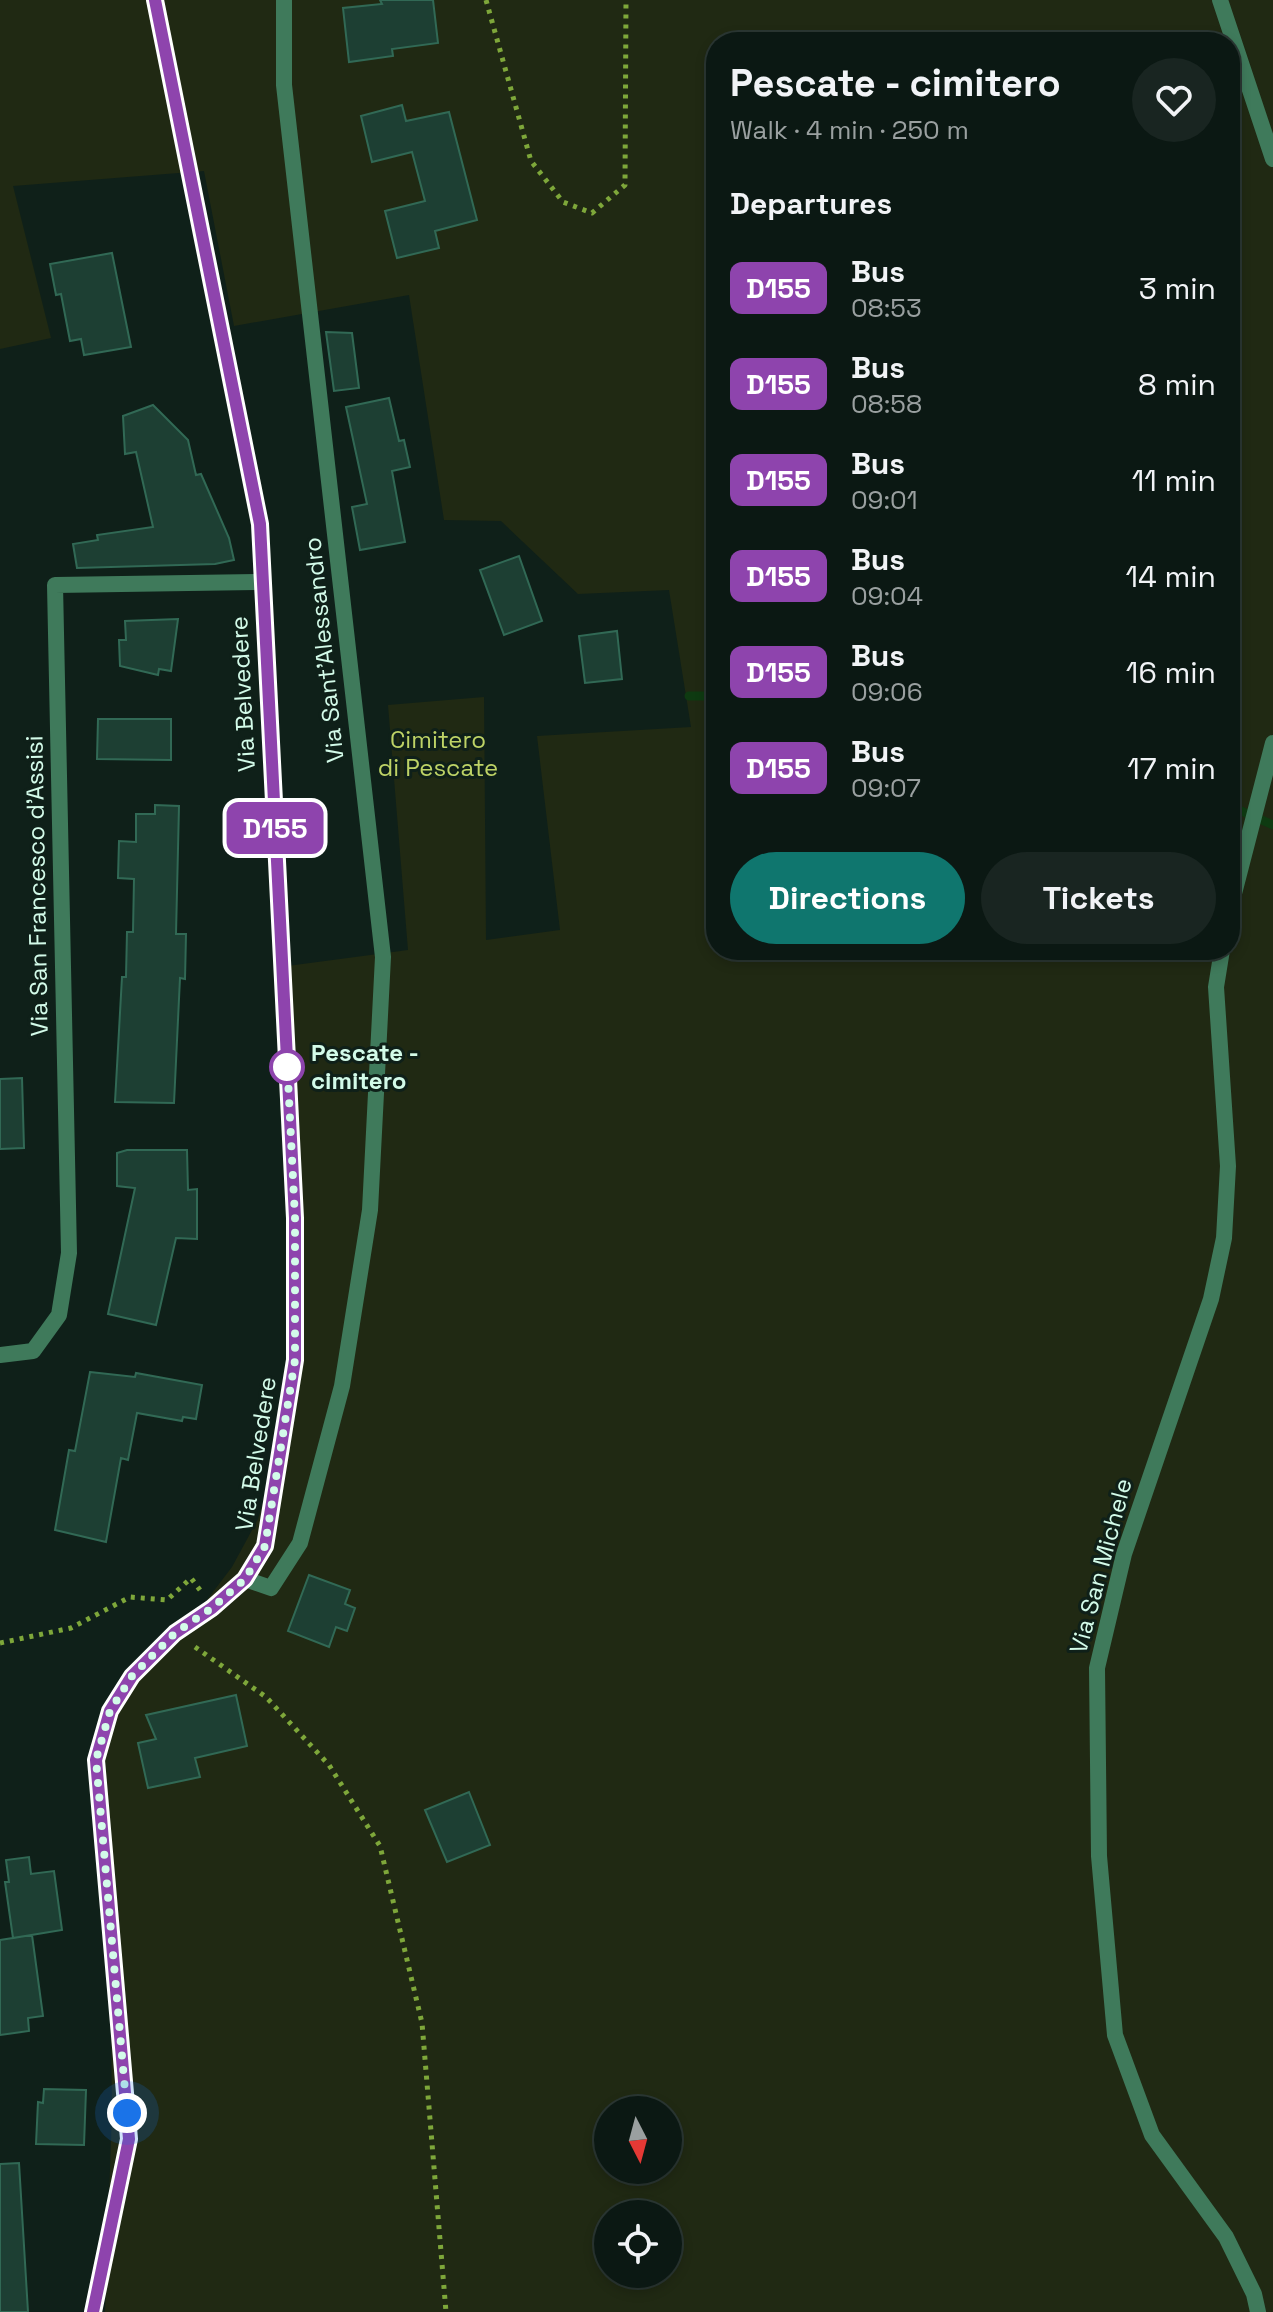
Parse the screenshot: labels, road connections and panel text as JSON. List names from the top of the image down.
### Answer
{
  "streets": {
    "main road": ["Via Belvedere"],
    "street": ["Via Sant'Alessandro", "Via San Francesco d'Assisi", "Via San Michele"]
  },
  "crossings": [
    ["Via Sant'Alessandro", "Via Belvedere"],
    ["Via Belvedere", "Via San Francesco d'Assisi"]
  ],
  "parks": ["Cimitero di Pescate"],
  "places": ["Pescate - cimitero"],
  "lines": ["bus line D155"],
  "north": "bottom",
  "page": {
    "on_map": "D155",
    "heading": [
      ["Pescate - cimitero", "Walk · 4 min · 250 m"],
      "Departures"
    ],
    "list": [
      {
        "mark": "D155",
        "name": "Bus",
        "note": "08:53",
        "value": "3 min"
      },
      {
        "mark": "D155",
        "name": "Bus",
        "note": "08:58",
        "value": "8 min"
      },
      {
        "mark": "D155",
        "name": "Bus",
        "note": "09:01",
        "value": "11 min"
      },
      {
        "mark": "D155",
        "name": "Bus",
        "note": "09:04",
        "value": "14 min"
      },
      {
        "mark": "D155",
        "name": "Bus",
        "note": "09:06",
        "value": "16 min"
      },
      {
        "mark": "D155",
        "name": "Bus",
        "note": "09:07",
        "value": "17 min"
      }
    ],
    "buttons": ["Directions", "Tickets"]
  }
}
